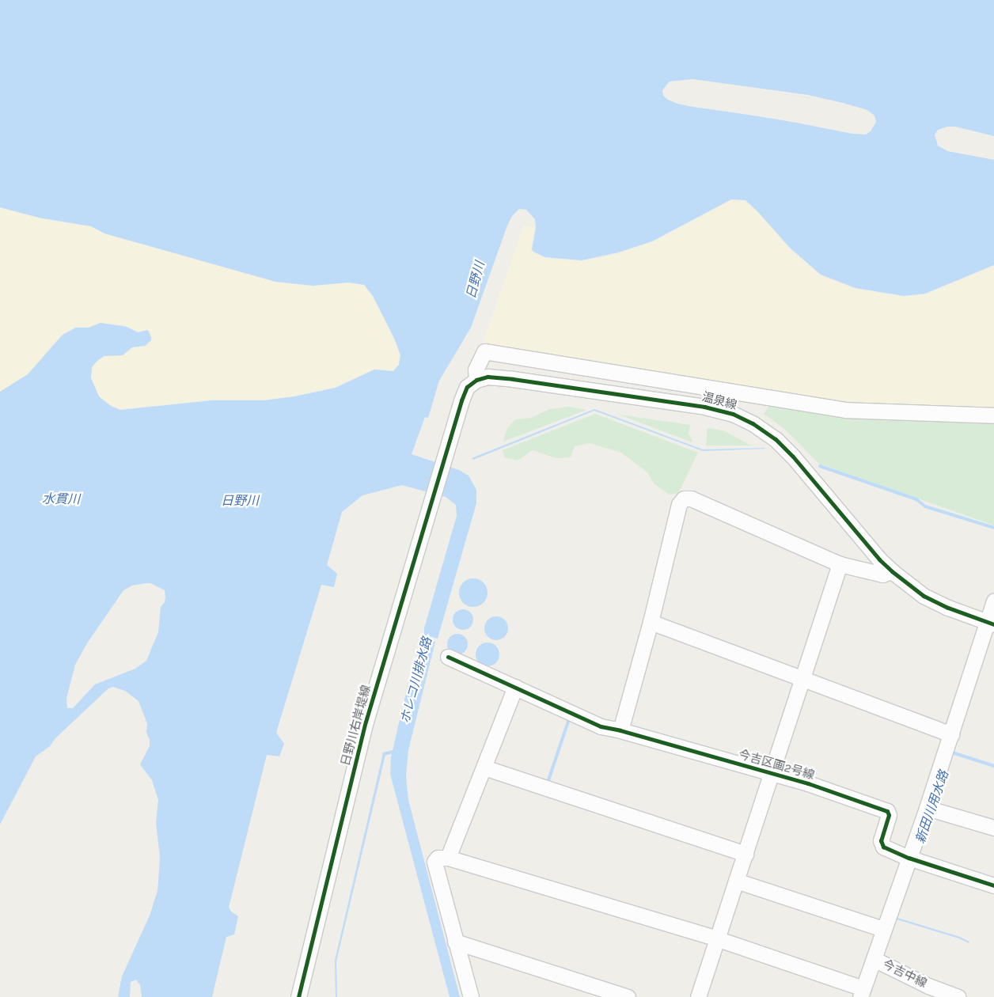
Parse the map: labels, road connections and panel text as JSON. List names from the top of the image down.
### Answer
{
  "streets": {
    "street": [
      "温泉線",
      "日野川右岸堤線",
      "今吉区画2号線",
      "今吉中線"
    ]
  },
  "crossings": [
    ["温泉線", "日野川右岸堤線"]
  ],
  "water": [
    "日野川",
    "水貫川",
    "ホレコ川排水路",
    "新田川用水路"
  ]
}
